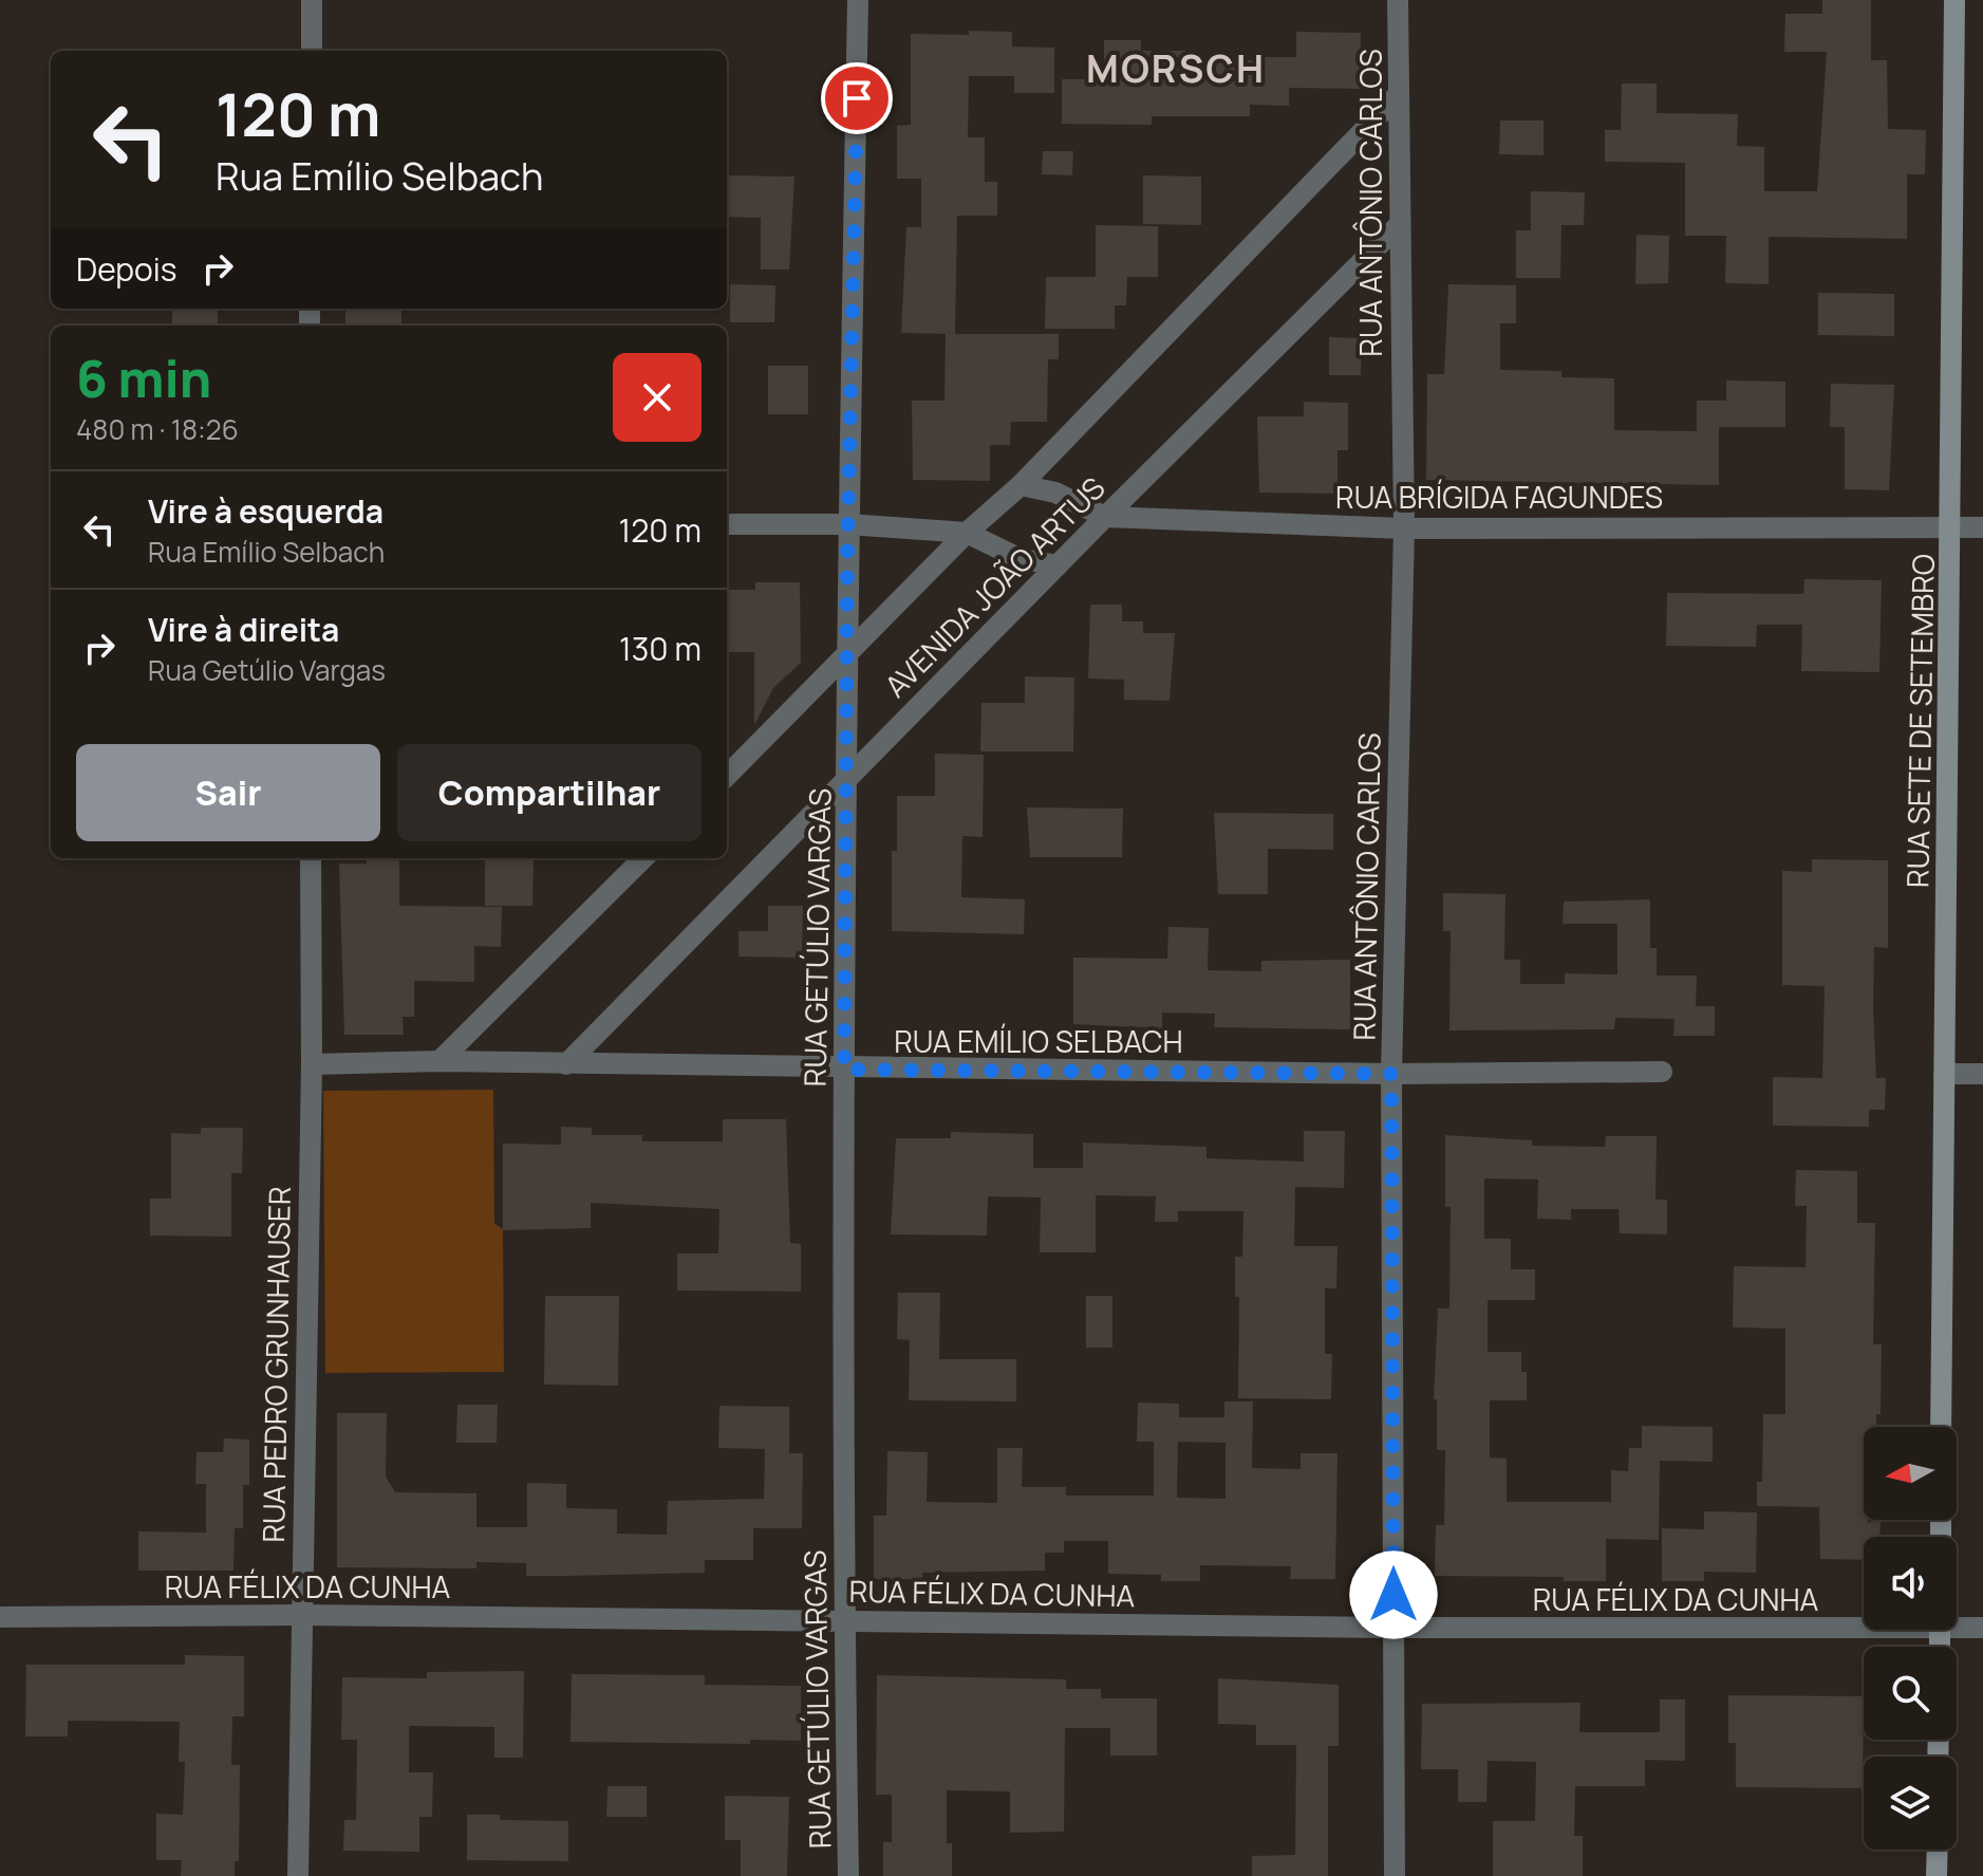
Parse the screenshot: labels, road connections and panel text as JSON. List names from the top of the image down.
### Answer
{
  "streets": {
    "main road": ["RUA SETE DE SETEMBRO"],
    "street": [
      "RUA ANTÔNIO CARLOS",
      "RUA BRÍGIDA FAGUNDES",
      "AVENIDA JOÃO ARTUS",
      "RUA GETÚLIO VARGAS",
      "RUA EMÍLIO SELBACH",
      "RUA PEDRO GRUNHAUSER",
      "RUA FÉLIX DA CUNHA"
    ]
  },
  "crossings": [
    ["RUA ANTÔNIO CARLOS", "RUA BRÍGIDA FAGUNDES"],
    ["RUA ANTÔNIO CARLOS", "AVENIDA JOÃO ARTUS"],
    ["RUA ANTÔNIO CARLOS", "RUA EMÍLIO SELBACH"],
    ["RUA ANTÔNIO CARLOS", "RUA FÉLIX DA CUNHA"],
    ["RUA BRÍGIDA FAGUNDES", "AVENIDA JOÃO ARTUS"],
    ["RUA BRÍGIDA FAGUNDES", "RUA SETE DE SETEMBRO"],
    ["AVENIDA JOÃO ARTUS", "RUA GETÚLIO VARGAS"],
    ["AVENIDA JOÃO ARTUS", "RUA EMÍLIO SELBACH"],
    ["RUA GETÚLIO VARGAS", "RUA EMÍLIO SELBACH"],
    ["RUA GETÚLIO VARGAS", "RUA FÉLIX DA CUNHA"],
    ["RUA EMÍLIO SELBACH", "RUA PEDRO GRUNHAUSER"],
    ["RUA PEDRO GRUNHAUSER", "RUA FÉLIX DA CUNHA"]
  ],
  "districts": ["MORSCH"],
  "north": "left",
  "page": {
    "turn": ["120 m", "Rua Emílio Selbach"],
    "then": "Depois",
    "heading": ["6 min", "480 m · 18:26"],
    "list": [
      {
        "name": "Vire à esquerda",
        "note": "Rua Emílio Selbach",
        "value": "120 m"
      },
      {
        "name": "Vire à direita",
        "note": "Rua Getúlio Vargas",
        "value": "130 m"
      }
    ],
    "buttons": ["Sair", "Compartilhar"]
  }
}
